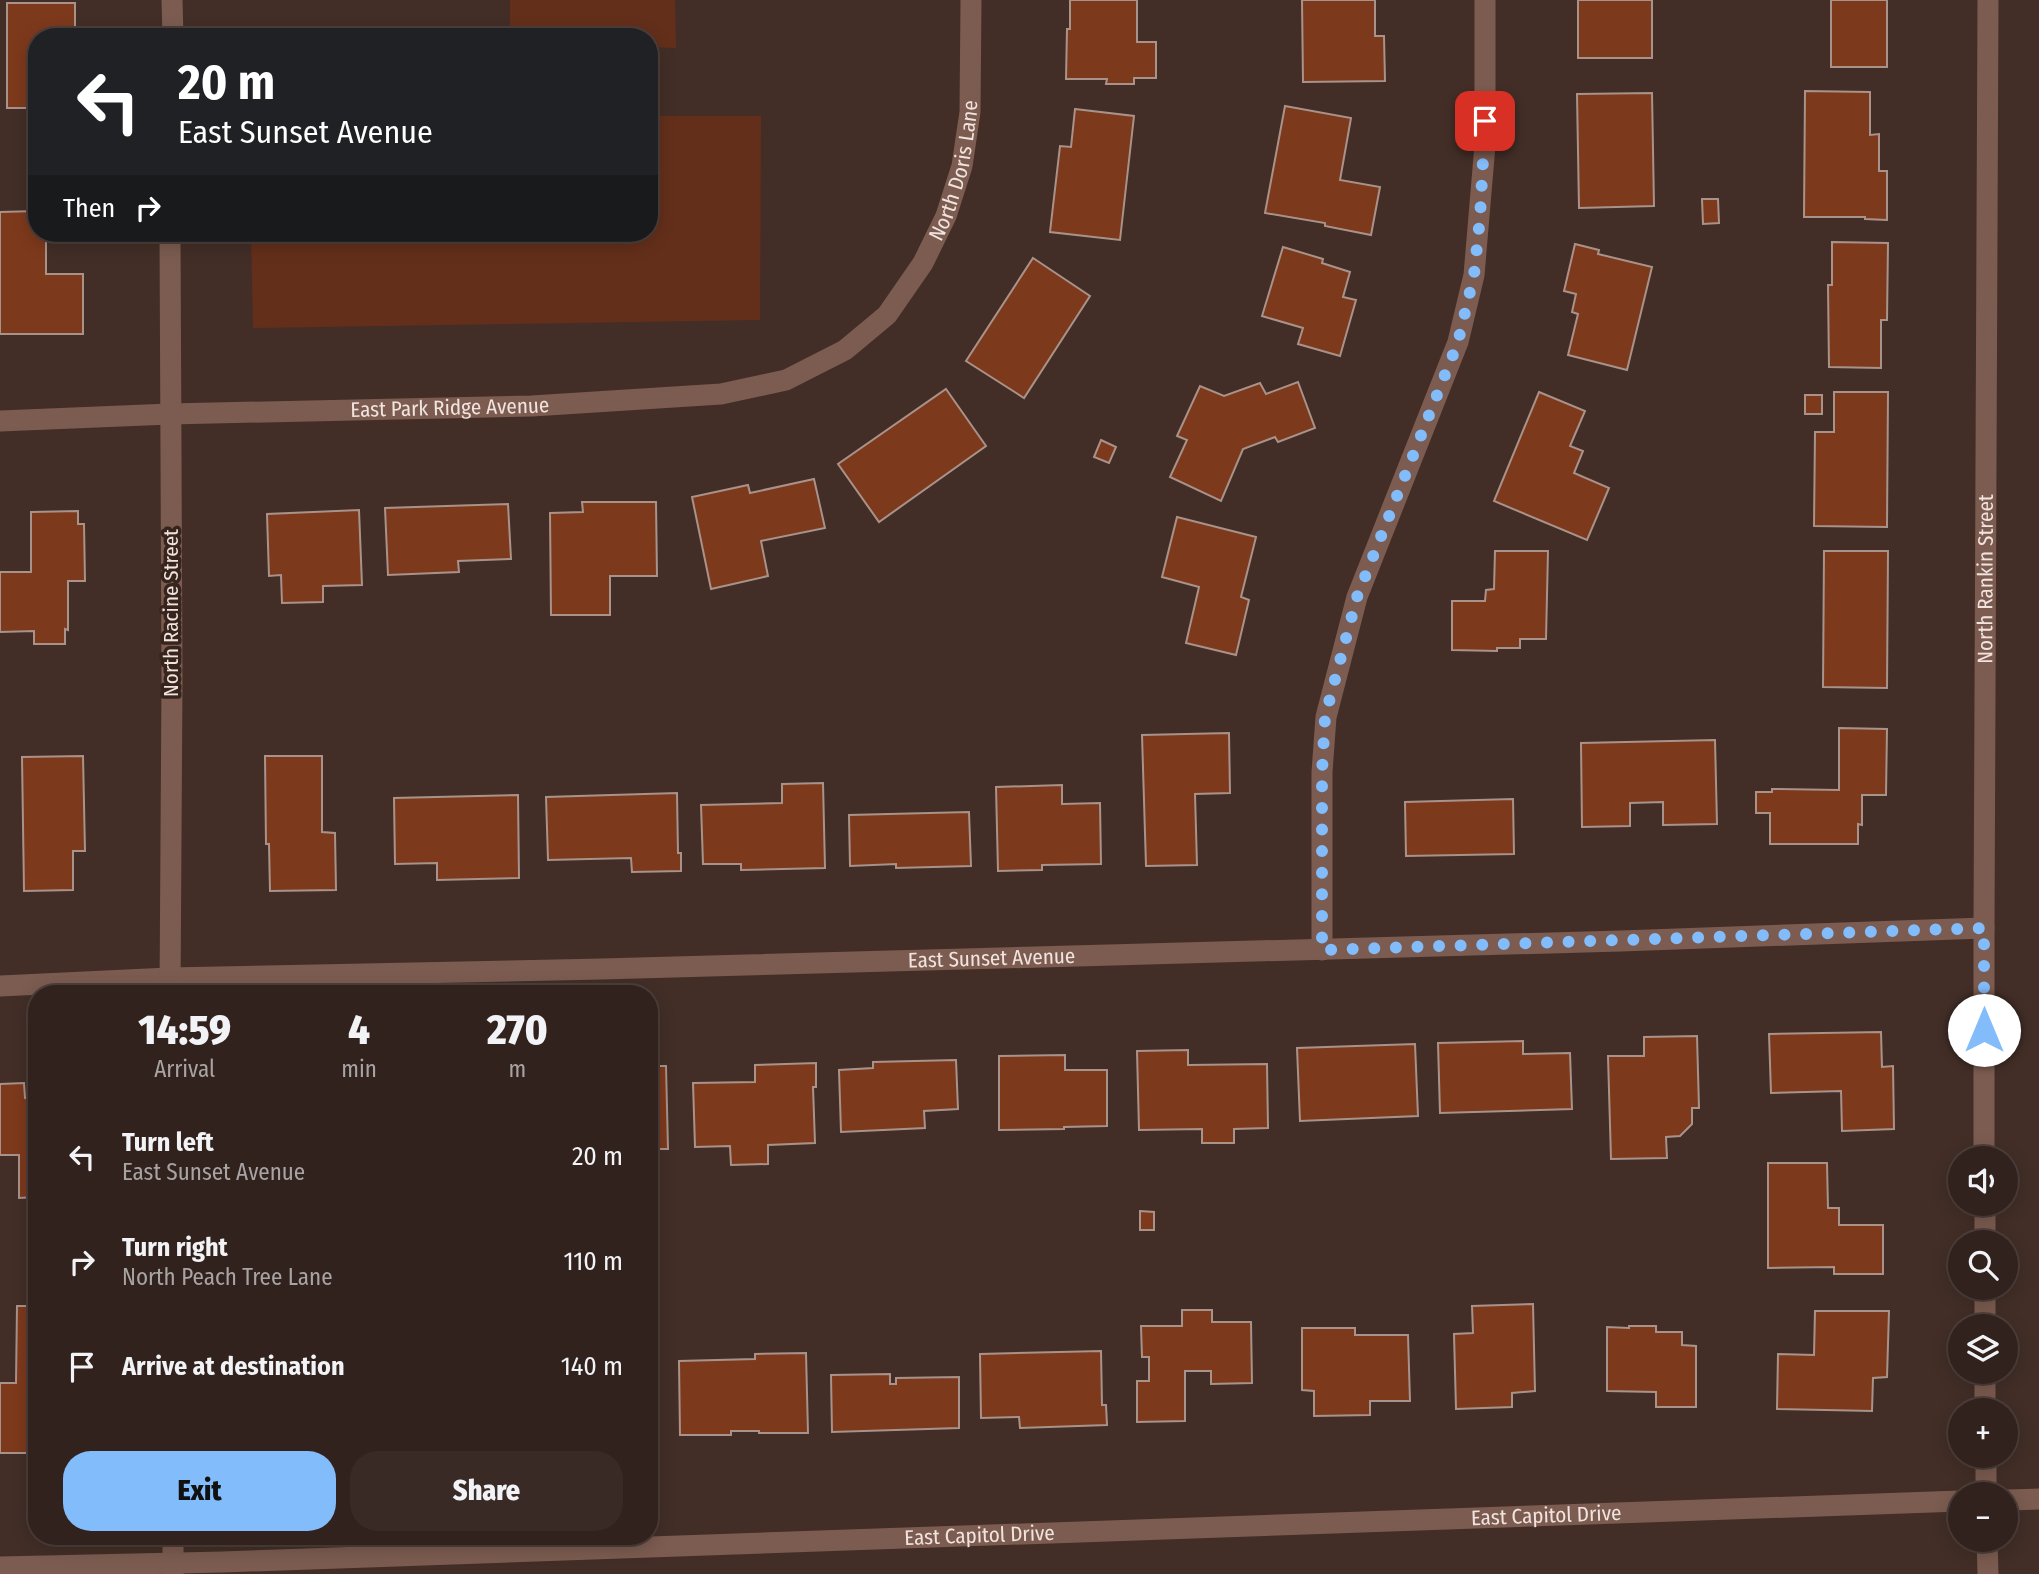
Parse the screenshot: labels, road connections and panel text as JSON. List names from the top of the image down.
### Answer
{
  "streets": {
    "street": [
      "North Doris Lane",
      "East Park Ridge Avenue",
      "North Rankin Street",
      "North Racine Street",
      "East Sunset Avenue",
      "East Capitol Drive"
    ]
  },
  "crossings": [
    ["North Doris Lane", "East Park Ridge Avenue"],
    ["East Park Ridge Avenue", "North Racine Street"],
    ["North Rankin Street", "East Sunset Avenue"]
  ],
  "page": {
    "turn": ["20 m", "East Sunset Avenue"],
    "then": "Then",
    "eta": [
      "14:59",
      "Arrival",
      "4",
      "min",
      "270",
      "m"
    ],
    "list": [
      {
        "name": "Turn left",
        "note": "East Sunset Avenue",
        "value": "20 m"
      },
      {
        "name": "Turn right",
        "note": "North Peach Tree Lane",
        "value": "110 m"
      },
      {
        "name": "Arrive at destination",
        "value": "140 m"
      }
    ],
    "map_buttons": ["+", "−"],
    "buttons": ["Exit", "Share"]
  }
}
